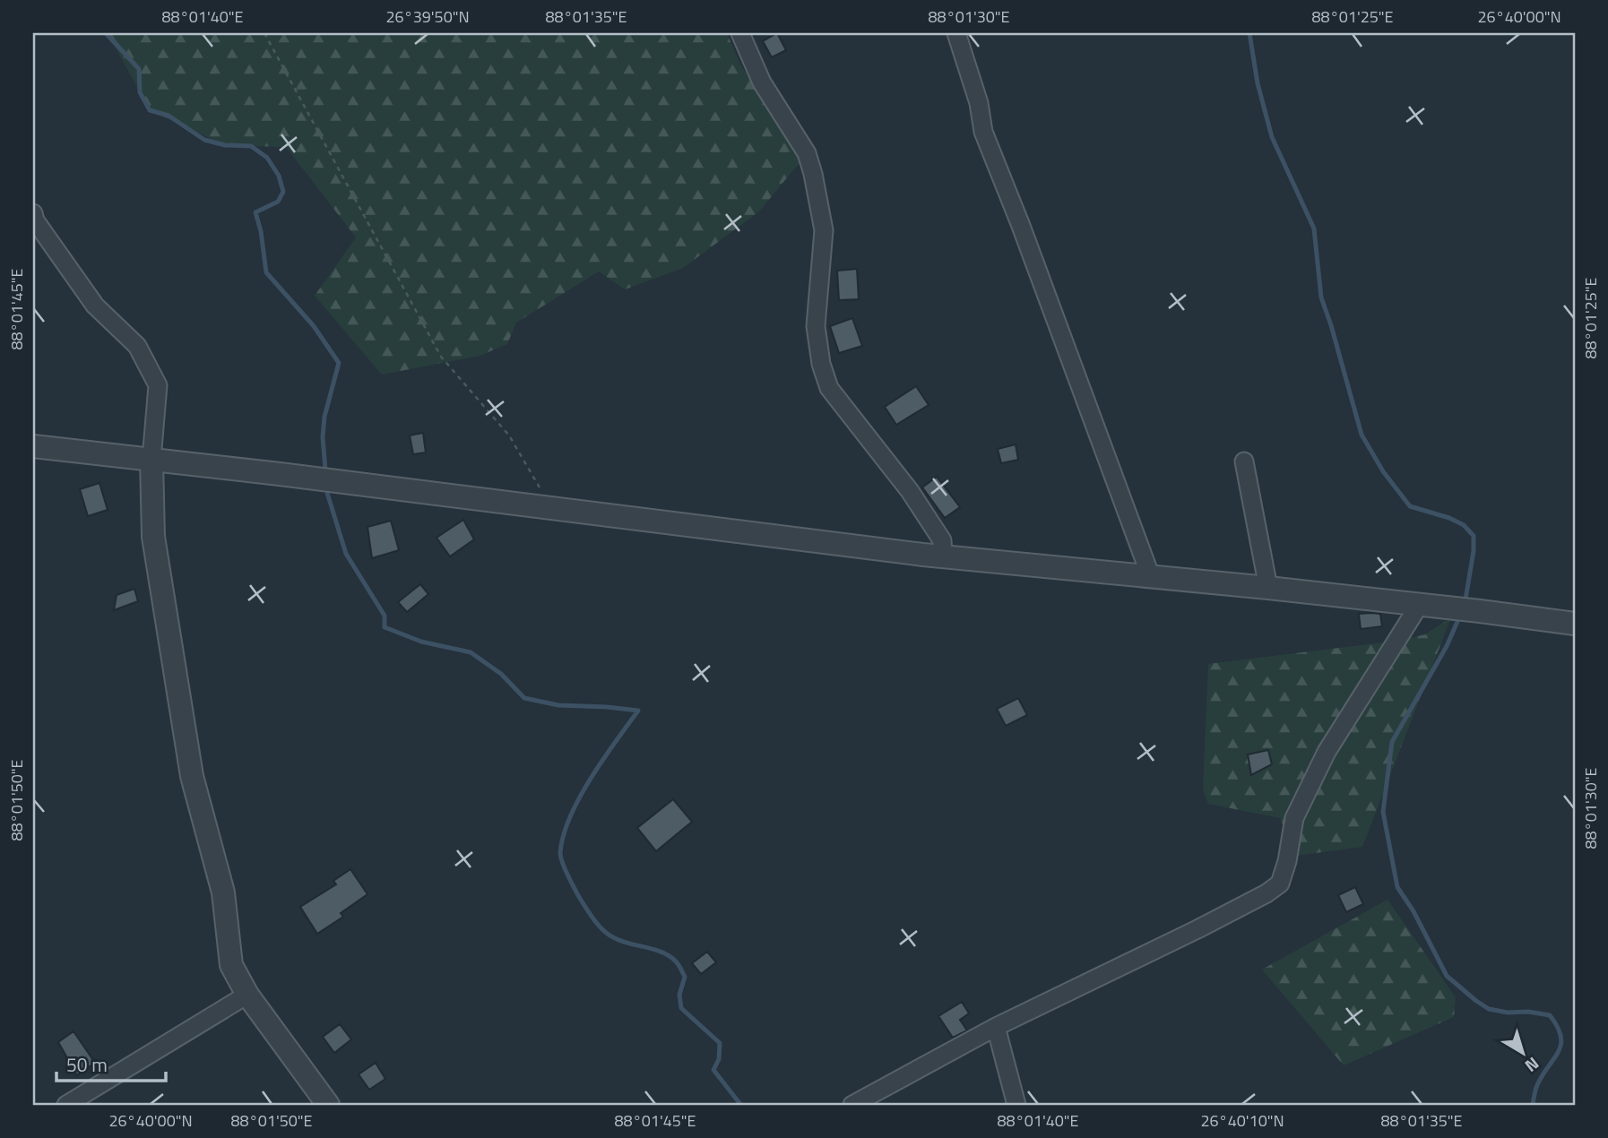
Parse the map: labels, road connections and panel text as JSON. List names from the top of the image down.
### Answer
{
  "scale_bar": "50 m",
  "north": "bottom right",
  "coordinates": [
    "88°01'40\"E",
    "26°39'50\"N",
    "88°01'35\"E",
    "88°01'30\"E",
    "88°01'25\"E",
    "26°40'00\"N",
    "88°01'45\"E",
    "88°01'50\"E",
    "26°40'10\"N"
  ]
}
